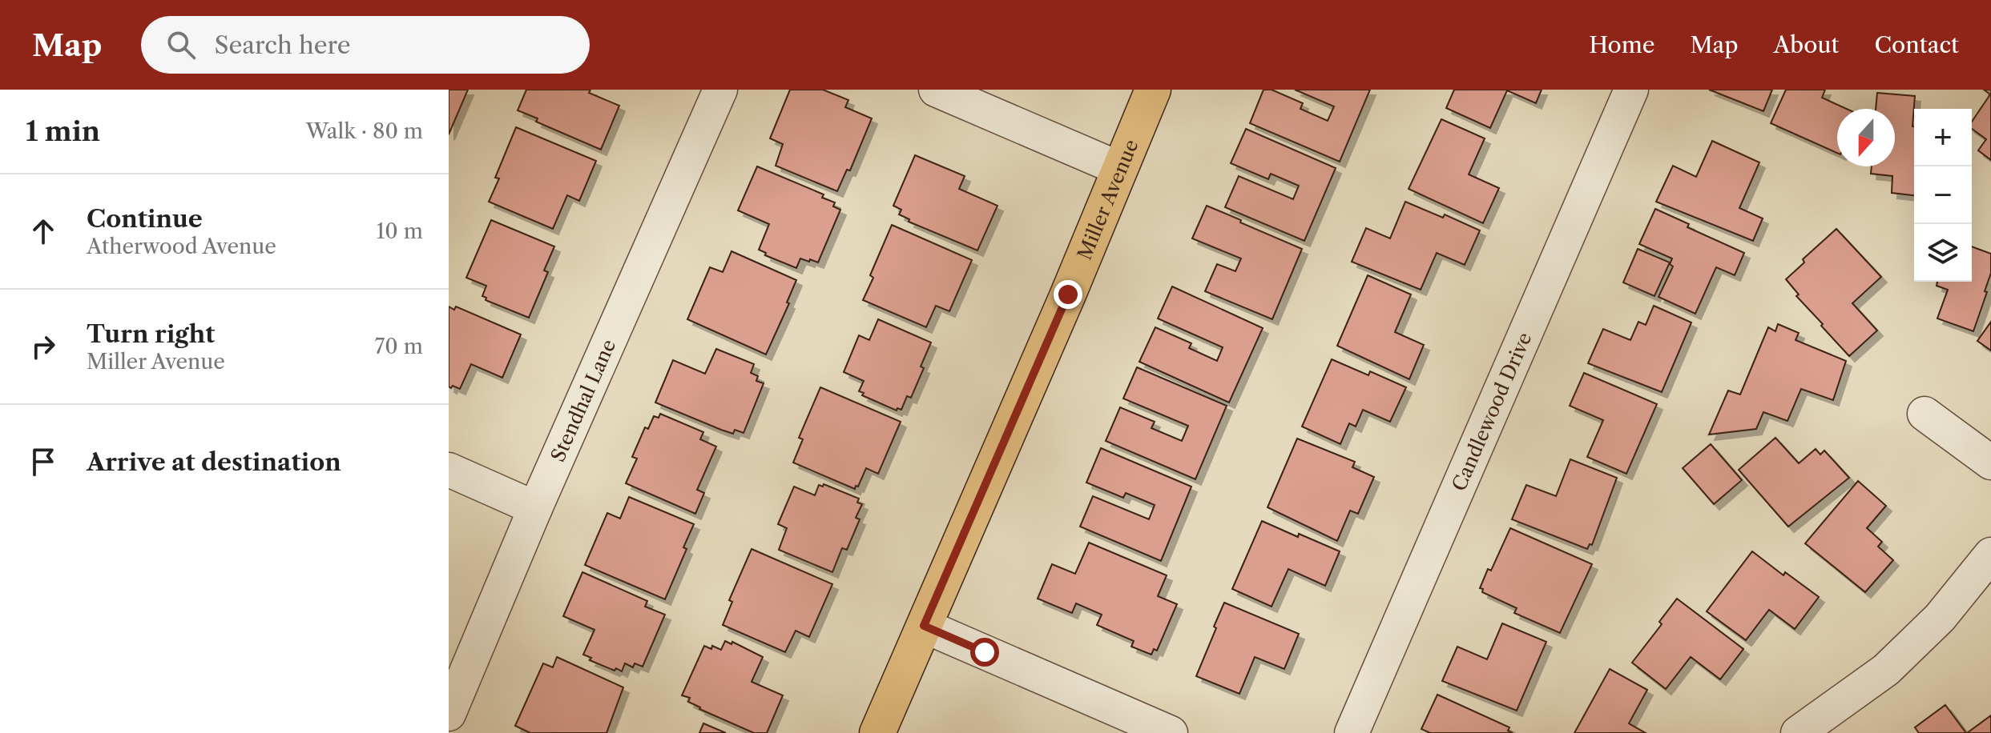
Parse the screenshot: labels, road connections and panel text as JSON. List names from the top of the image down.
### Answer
{
  "streets": {
    "main road": ["Miller Avenue"],
    "street": ["Stendhal Lane", "Candlewood Drive"]
  },
  "north": "bottom",
  "page": {
    "header": "Map",
    "search": "Search here",
    "nav": [
      "Home",
      "Map",
      "About",
      "Contact"
    ],
    "heading": ["1 min", "Walk · 80 m"],
    "map_buttons": ["+", "−"],
    "list": [
      ["Continue", "Atherwood Avenue", "10 m"],
      ["Turn right", "Miller Avenue", "70 m"],
      "Arrive at destination"
    ]
  }
}
